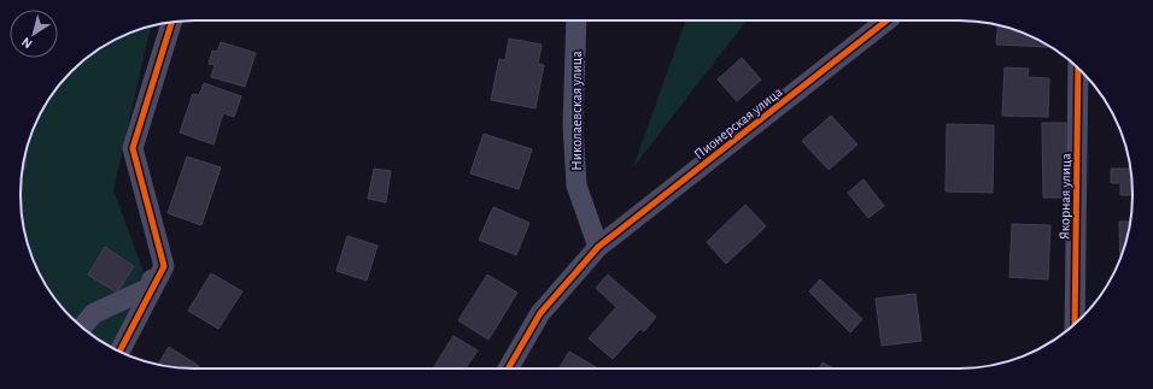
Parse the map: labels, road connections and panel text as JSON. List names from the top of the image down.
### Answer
{
  "streets": {
    "street": ["Николаевская улица", "Пионерская улица", "Якорная улица"]
  },
  "crossings": [
    ["Николаевская улица", "Пионерская улица"]
  ],
  "north": "bottom left"
}
